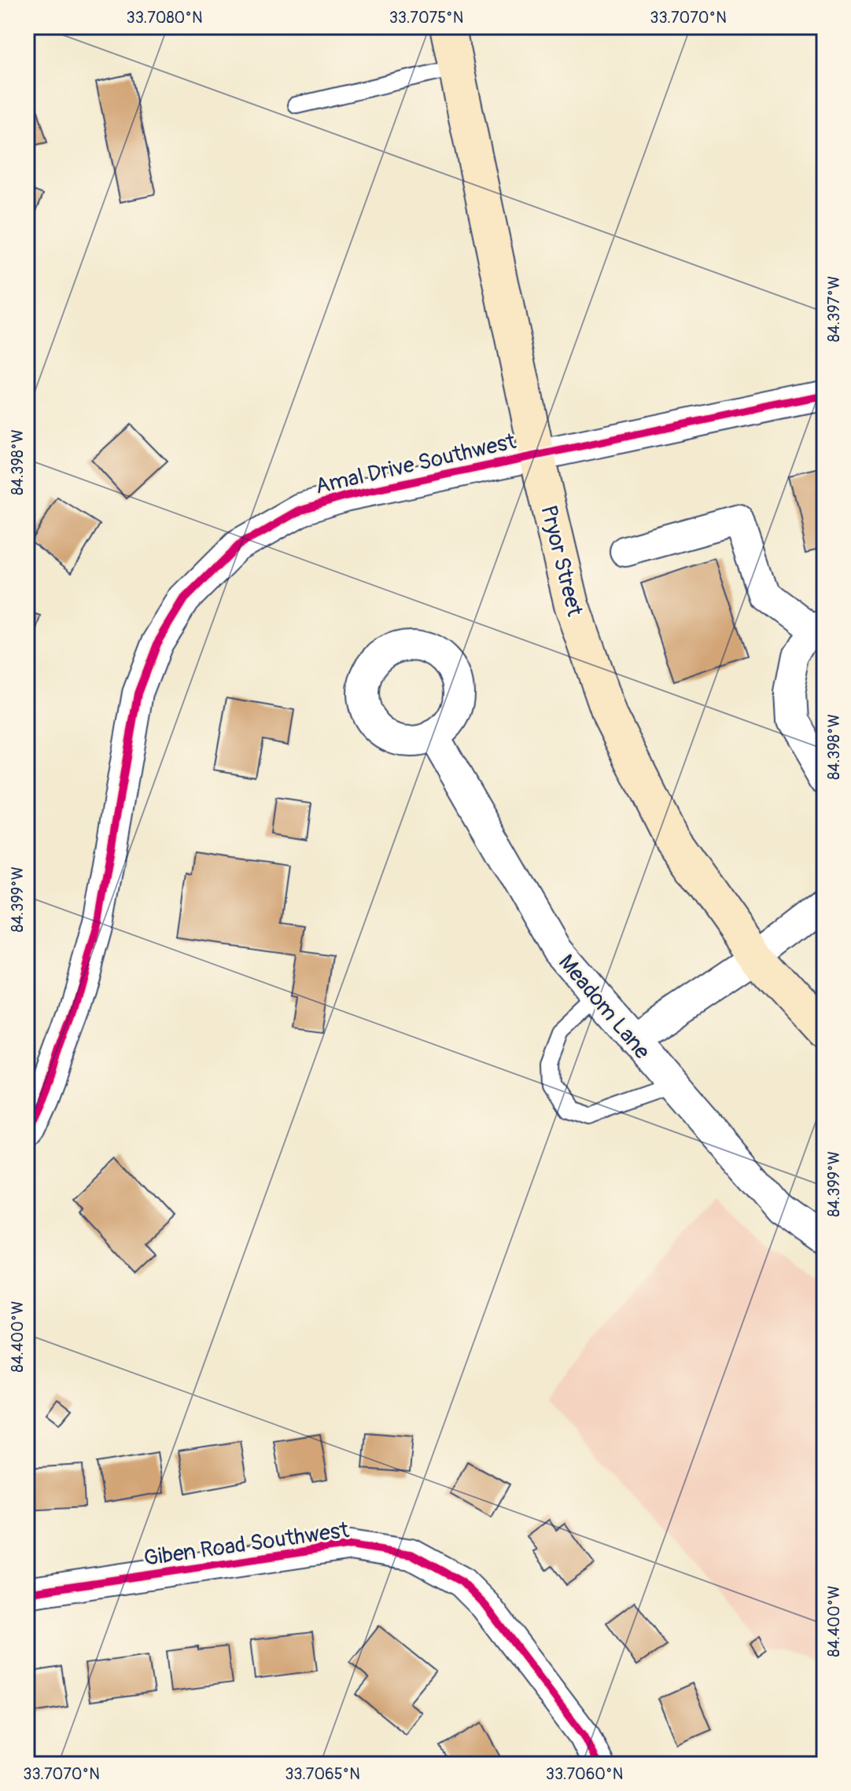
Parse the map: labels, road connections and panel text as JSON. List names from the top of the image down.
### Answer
{
  "streets": {
    "main road": ["Pryor Street"],
    "street": ["Amal Drive Southwest", "Meadom Lane", "Giben Road Southwest"]
  },
  "crossings": [
    ["Amal Drive Southwest", "Pryor Street"]
  ],
  "coordinates": [
    "33.7080°N",
    "33.7075°N",
    "33.7070°N",
    "84.397°W",
    "84.398°W",
    "84.399°W",
    "84.400°W",
    "33.7065°N",
    "33.7060°N"
  ]
}
